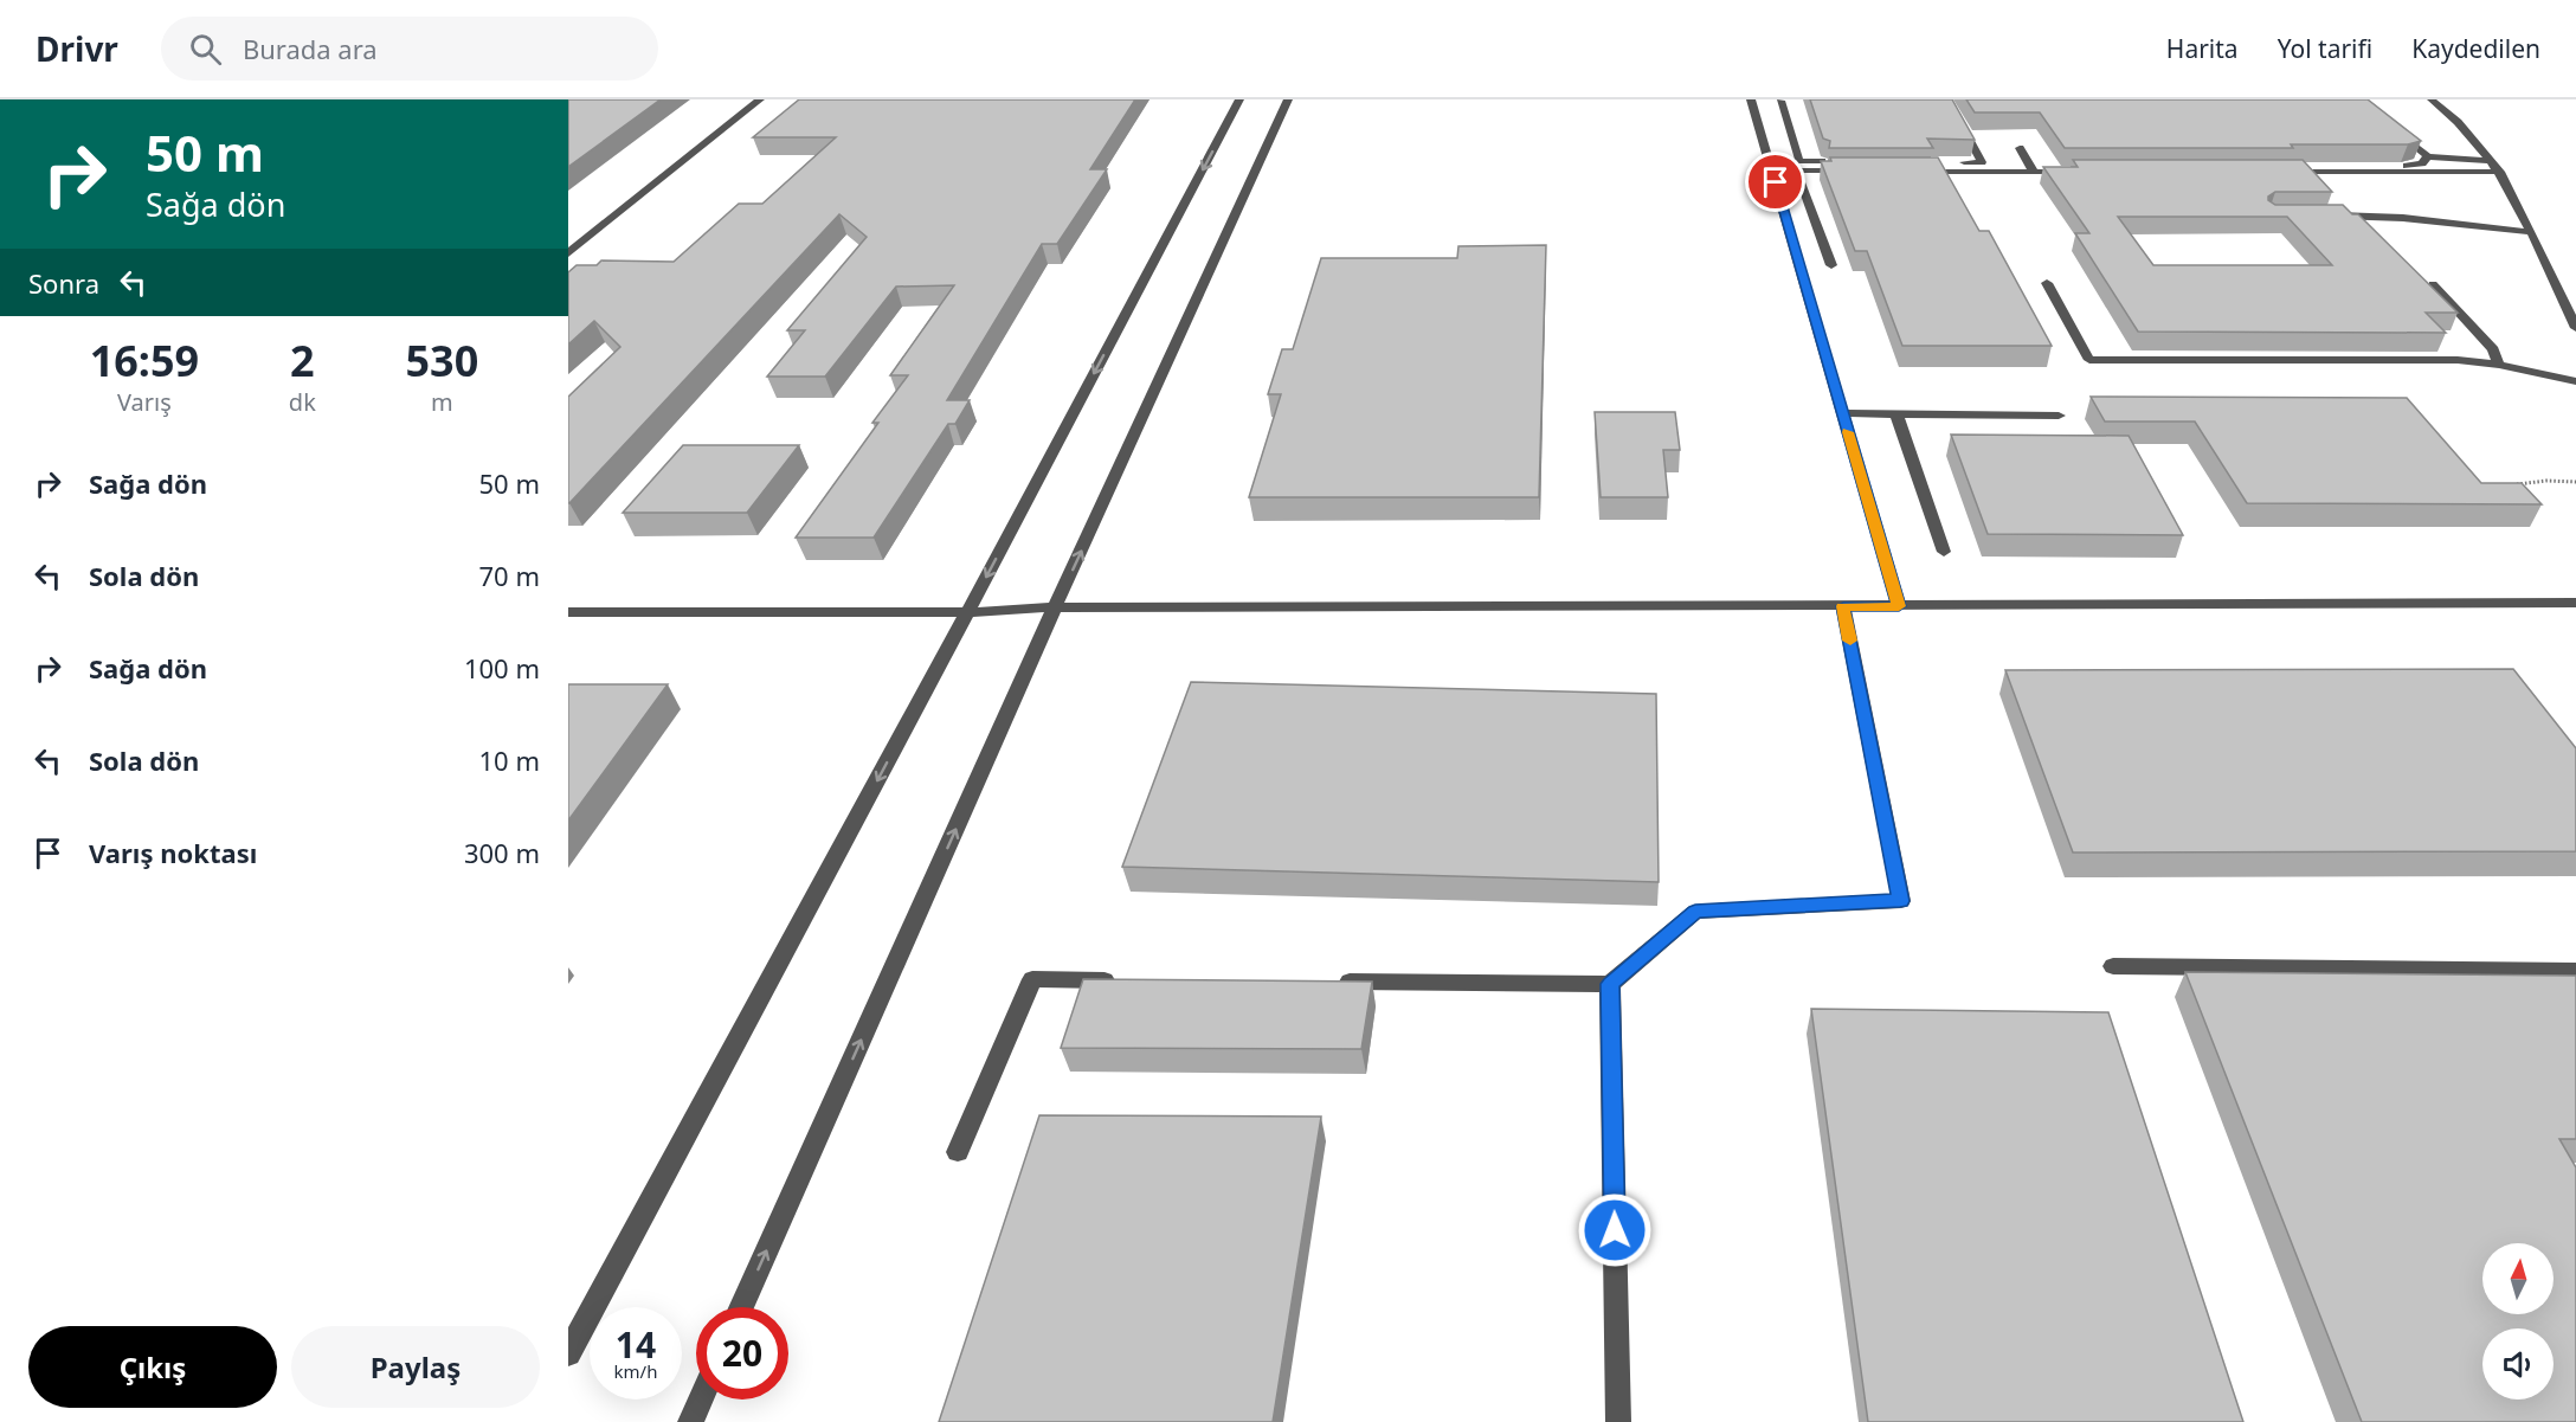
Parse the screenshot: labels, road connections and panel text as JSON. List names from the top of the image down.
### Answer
{
  "north": "top",
  "page": {
    "header": "Drivr",
    "search": "Burada ara",
    "nav": ["Harita", "Yol tarifi", "Kaydedilen"],
    "turn": ["50 m", "Sağa dön"],
    "then": "Sonra",
    "eta": [
      "16:59",
      "Varış",
      "2",
      "dk",
      "530",
      "m"
    ],
    "list": [
      {
        "name": "Sağa dön",
        "value": "50 m"
      },
      {
        "name": "Sola dön",
        "value": "70 m"
      },
      {
        "name": "Sağa dön",
        "value": "100 m"
      },
      {
        "name": "Sola dön",
        "value": "10 m"
      },
      {
        "name": "Varış noktası",
        "value": "300 m"
      }
    ],
    "speed": "14 km/h",
    "limit": "20",
    "buttons": ["Çıkış", "Paylaş"]
  }
}
